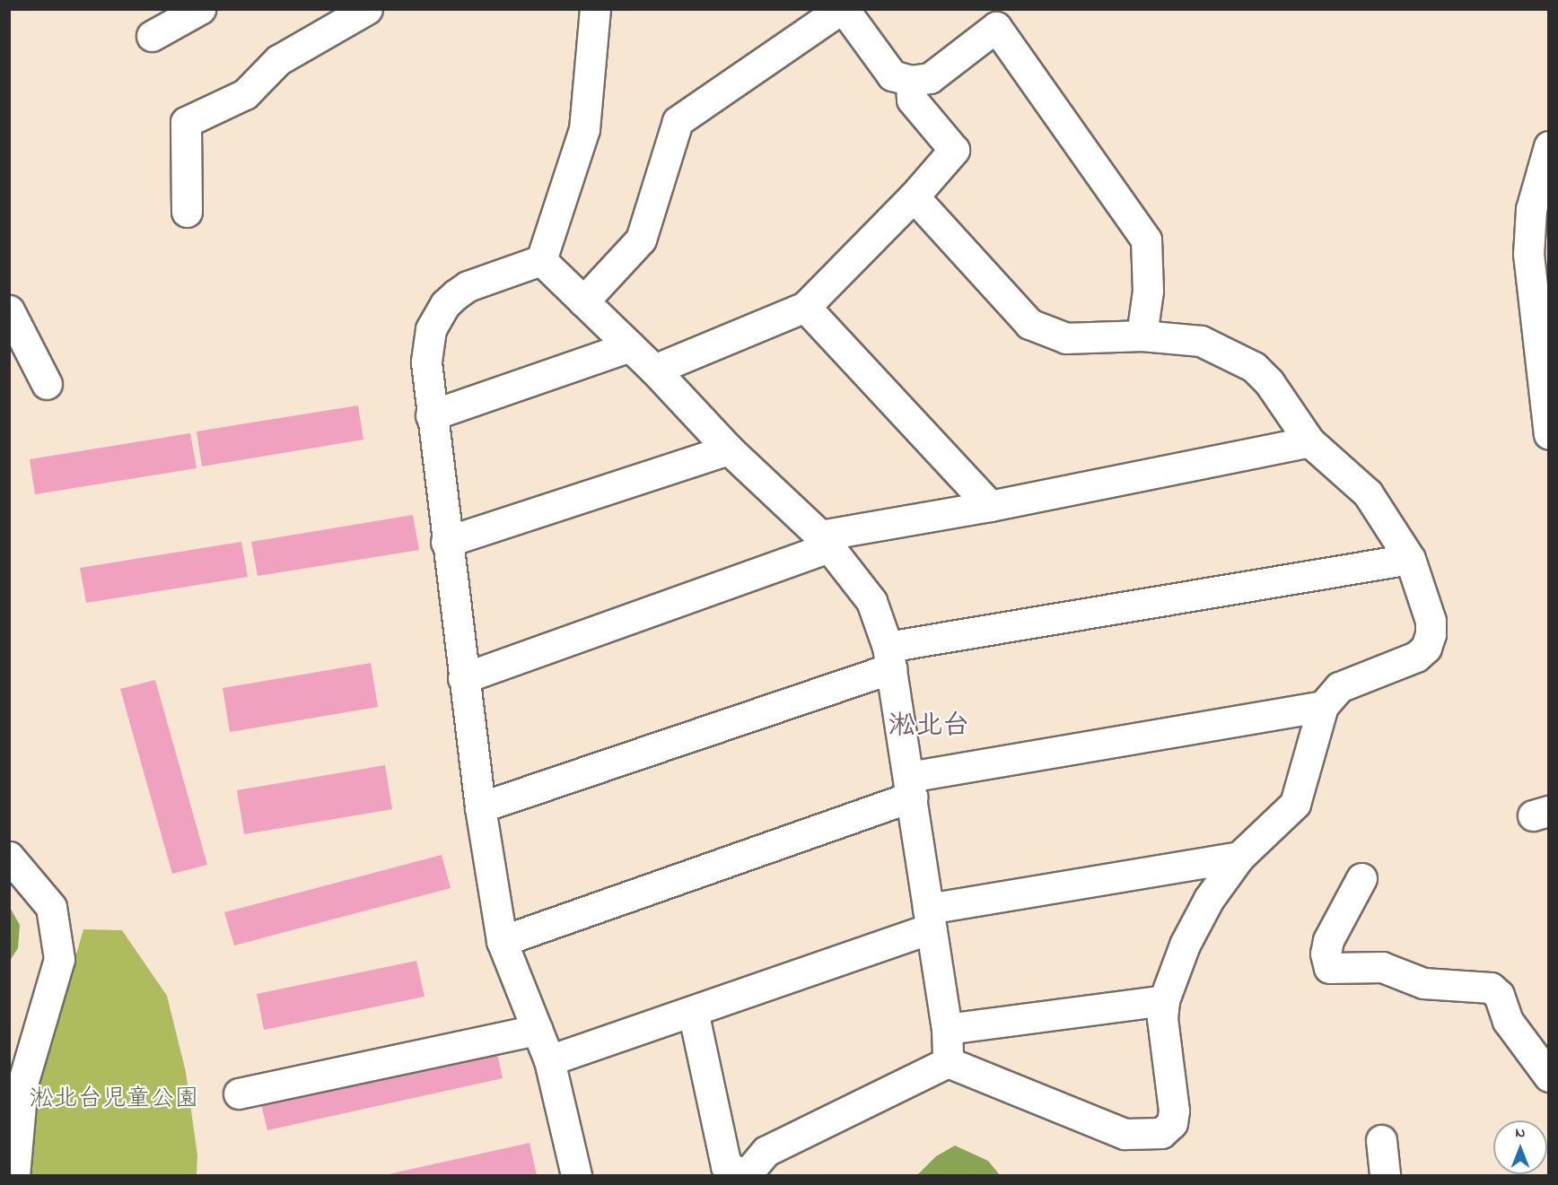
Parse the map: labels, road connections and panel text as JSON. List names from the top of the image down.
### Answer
{
  "districts": ["淞北台"],
  "parks": ["淞北台児童公園"],
  "north": "top"
}
